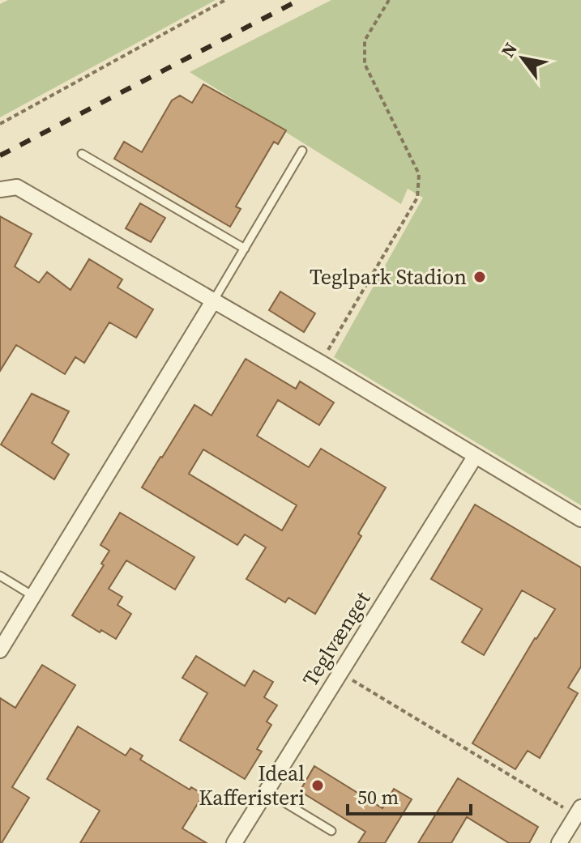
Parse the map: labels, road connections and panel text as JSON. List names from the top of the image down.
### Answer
{
  "streets": {
    "street": ["Teglvænget"]
  },
  "places": ["Teglpark Stadion", "Ideal Kafferisteri"],
  "scale_bar": "50 m",
  "north": "top left"
}
